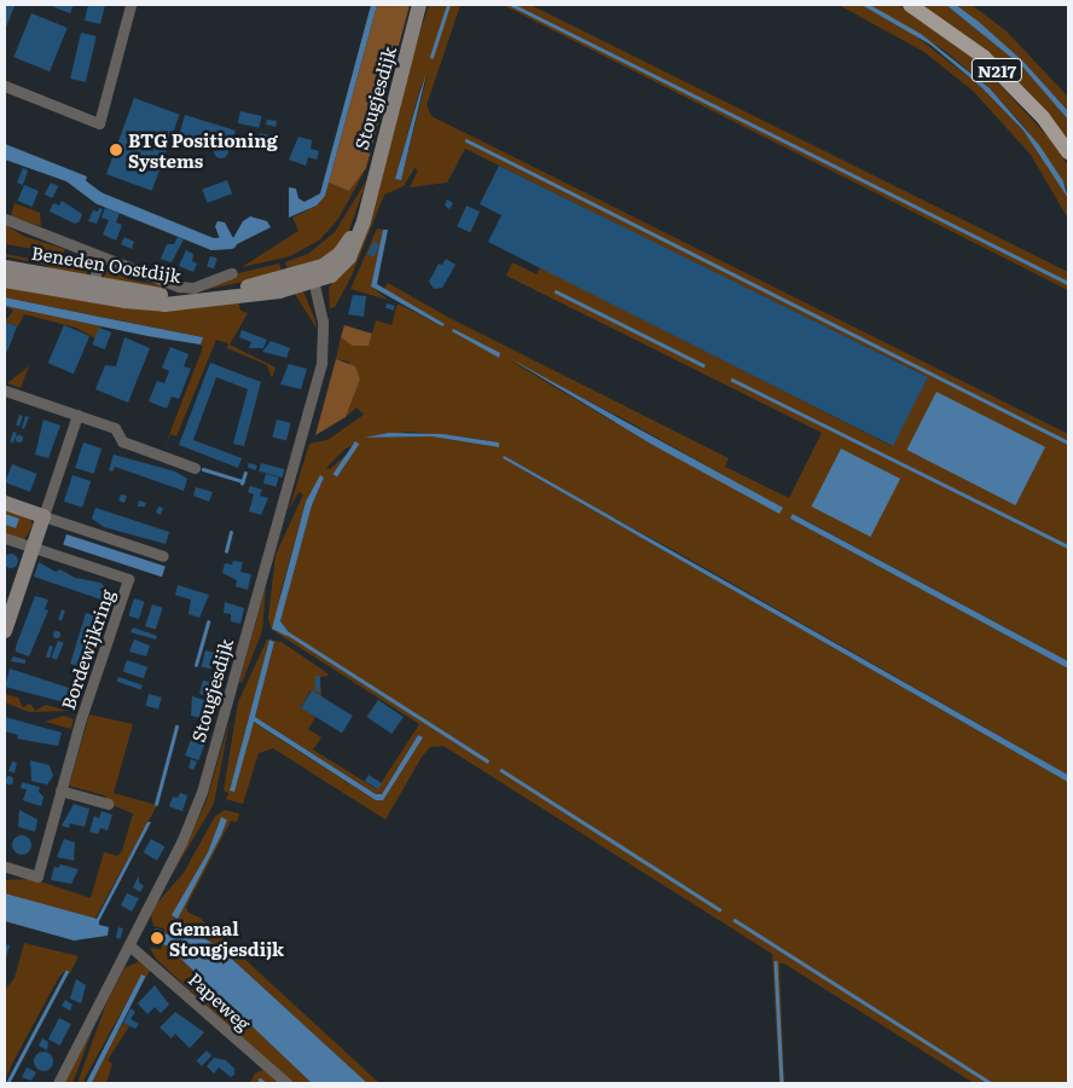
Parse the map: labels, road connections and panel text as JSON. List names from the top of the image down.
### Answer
{
  "streets": {
    "main road": ["N217", "Stougjesdijk", "Beneden Oostdijk"],
    "street": ["Bordewijkring", "Papeweg"]
  },
  "crossings": [
    ["Stougjesdijk", "Beneden Oostdijk"],
    ["Stougjesdijk", "Papeweg"]
  ],
  "places": ["BTG Positioning Systems", "Gemaal Stougjesdijk"]
}
